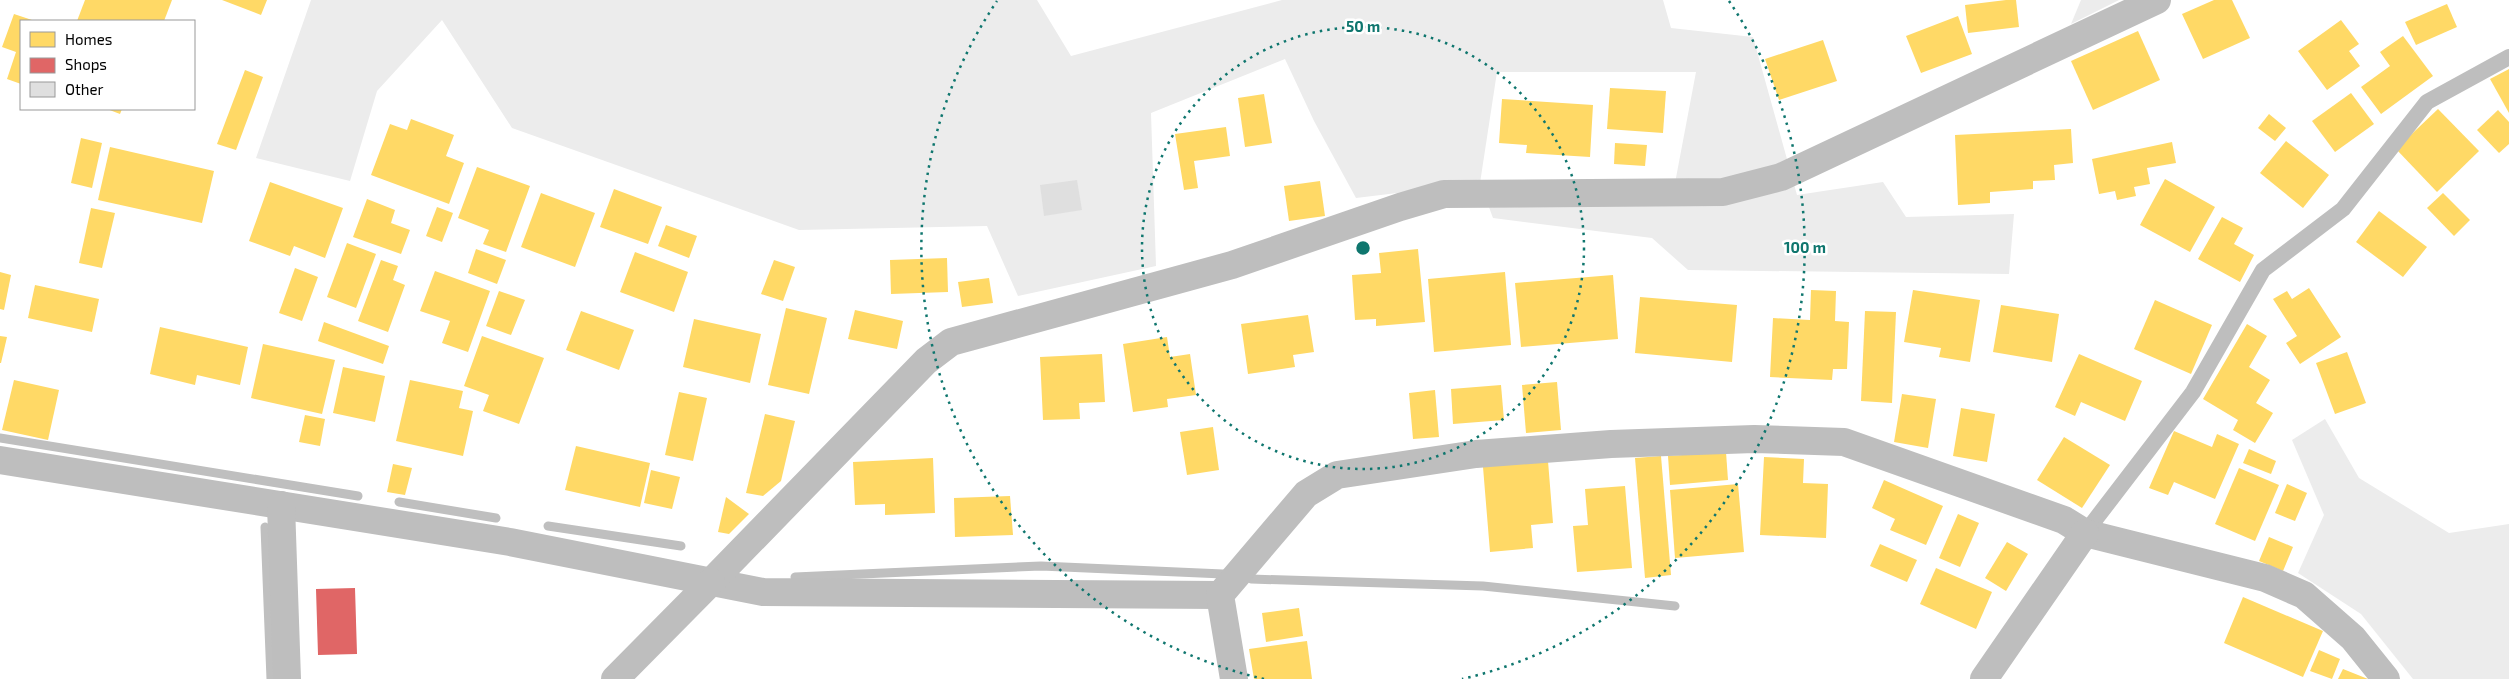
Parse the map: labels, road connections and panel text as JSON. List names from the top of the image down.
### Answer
{
  "legend": ["Homes", "Shops", "Other"],
  "rings": ["50 m", "100 m"]
}
